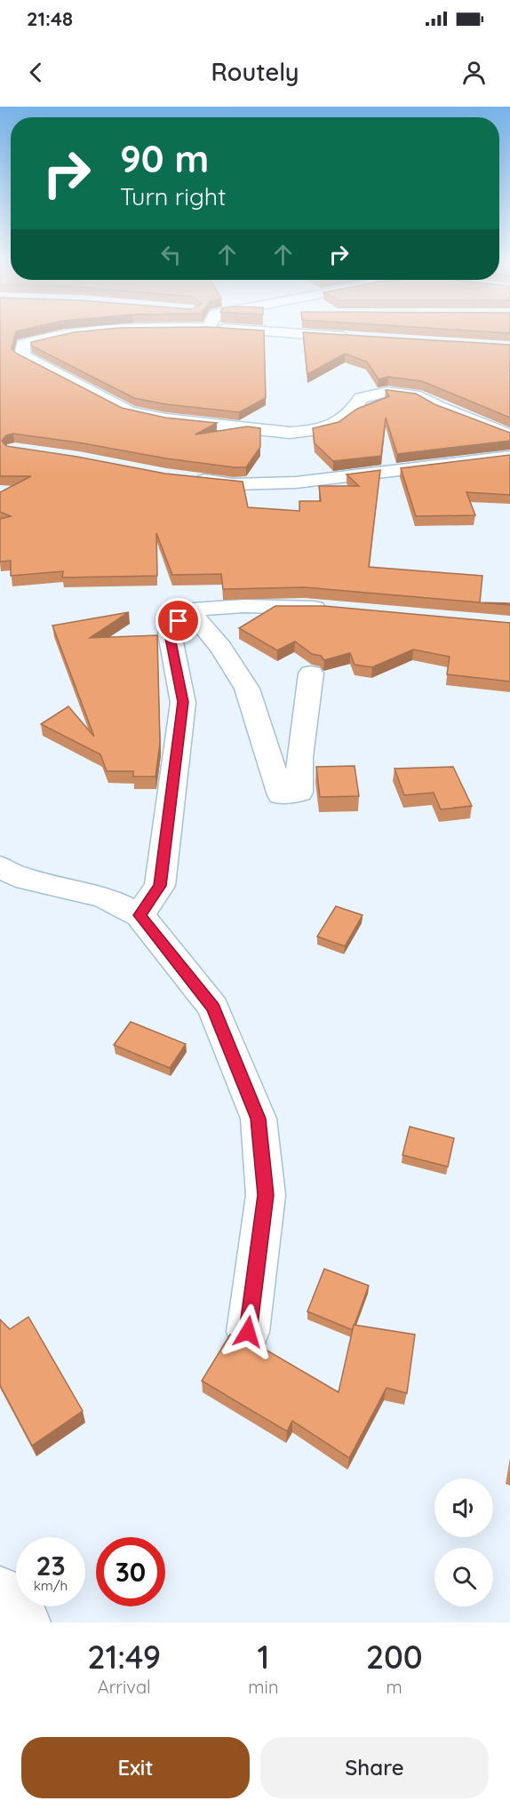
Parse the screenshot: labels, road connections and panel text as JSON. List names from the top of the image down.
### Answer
{
  "page": {
    "status": "21:48",
    "header": "Routely",
    "turn": ["90 m", "Turn right"],
    "speed": "23 km/h",
    "limit": "30",
    "eta": [
      "21:49",
      "Arrival",
      "1",
      "min",
      "200",
      "m"
    ],
    "buttons": ["Exit", "Share"]
  }
}
